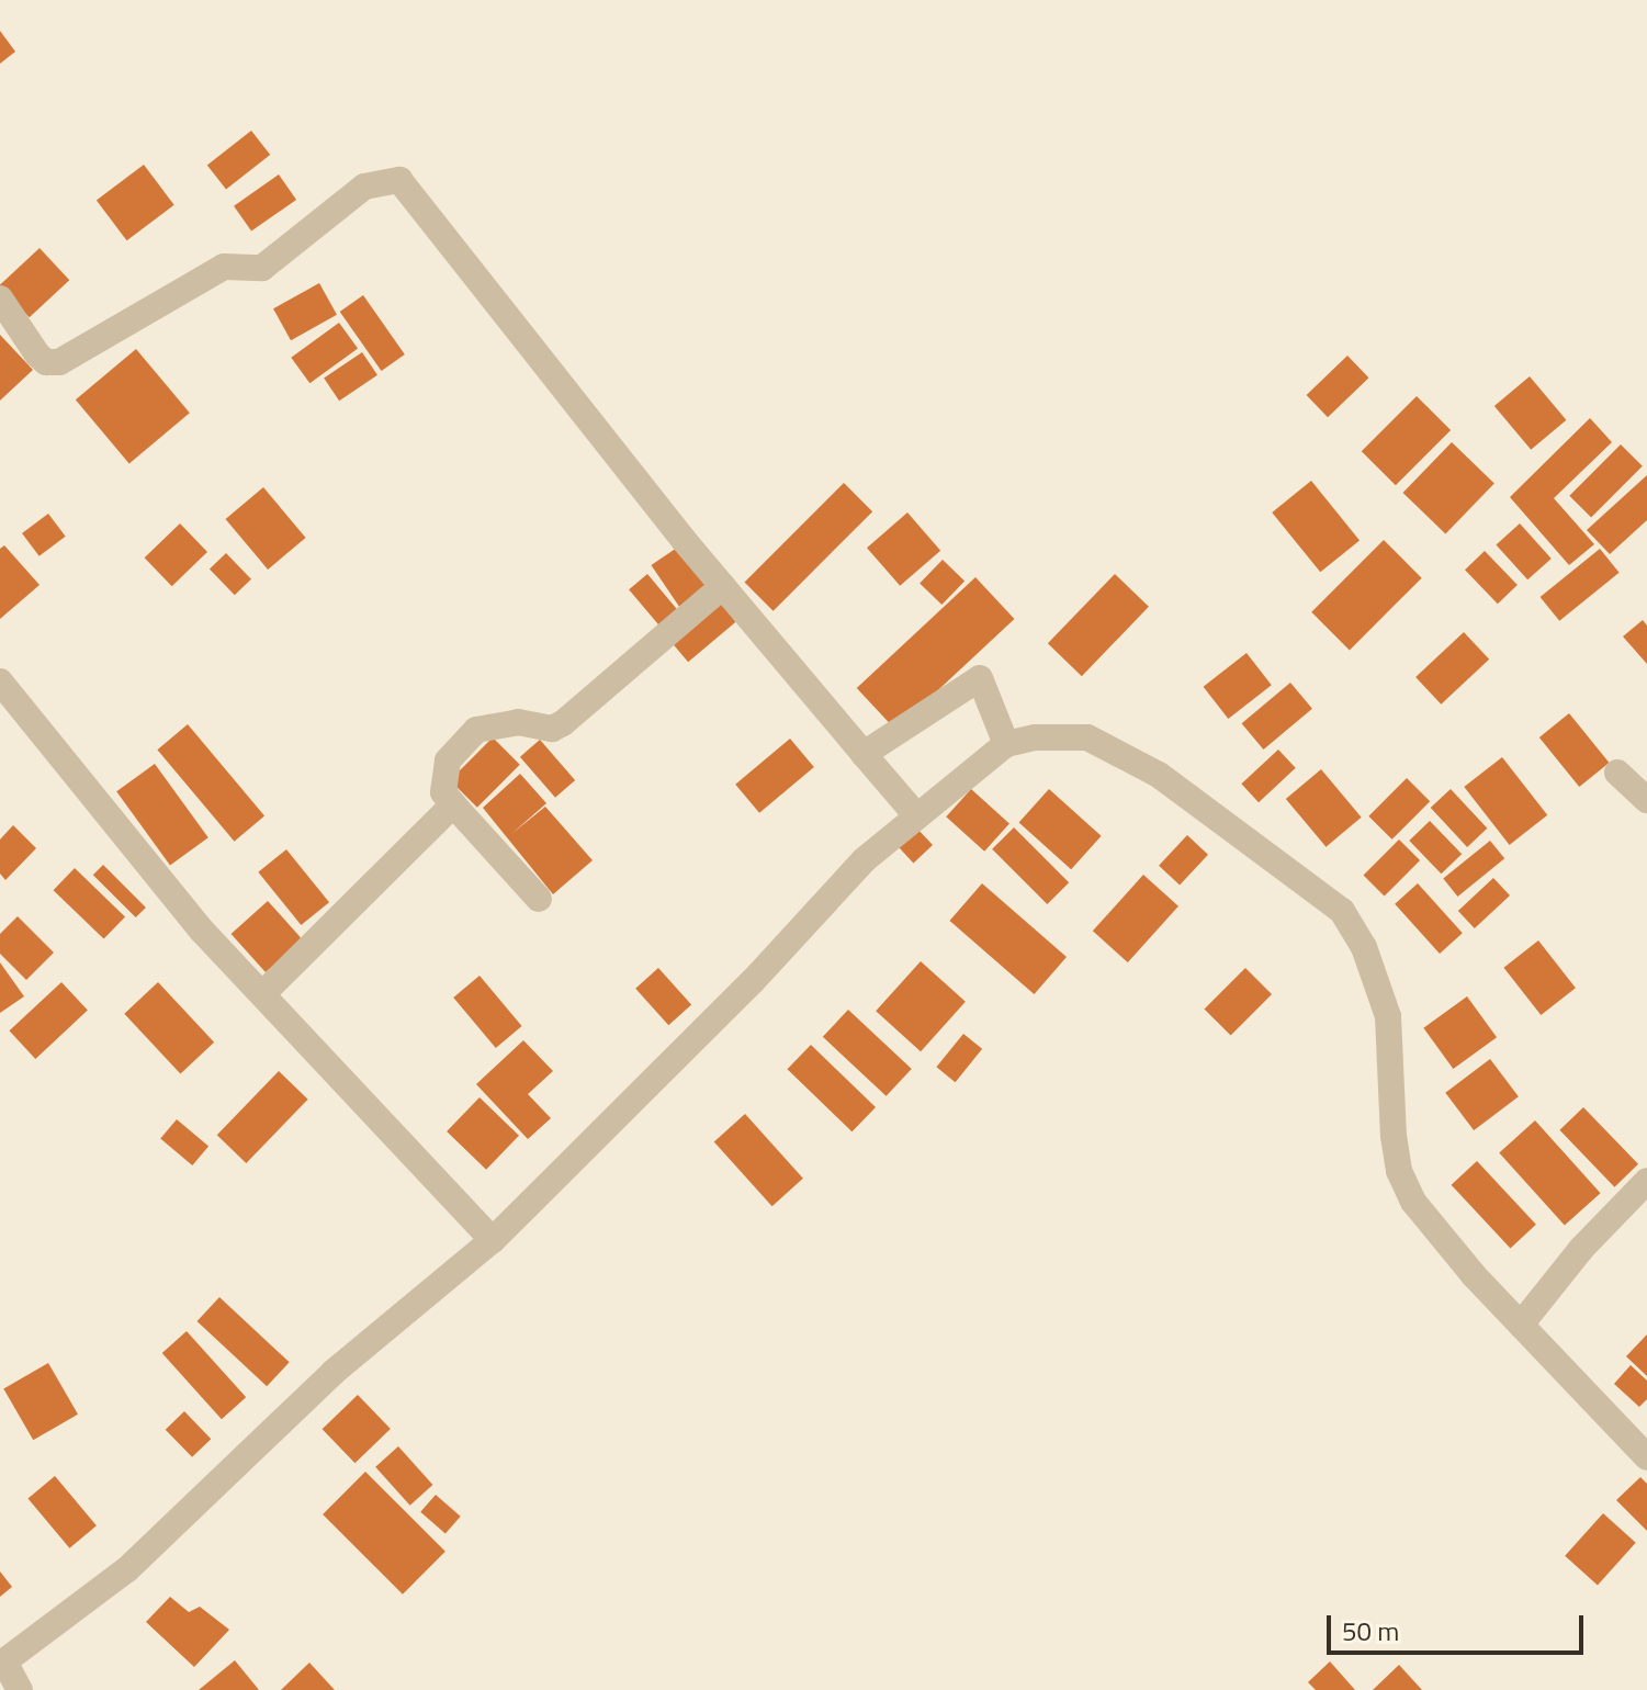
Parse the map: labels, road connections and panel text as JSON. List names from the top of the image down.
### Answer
{
  "scale_bar": "50 m"
}
